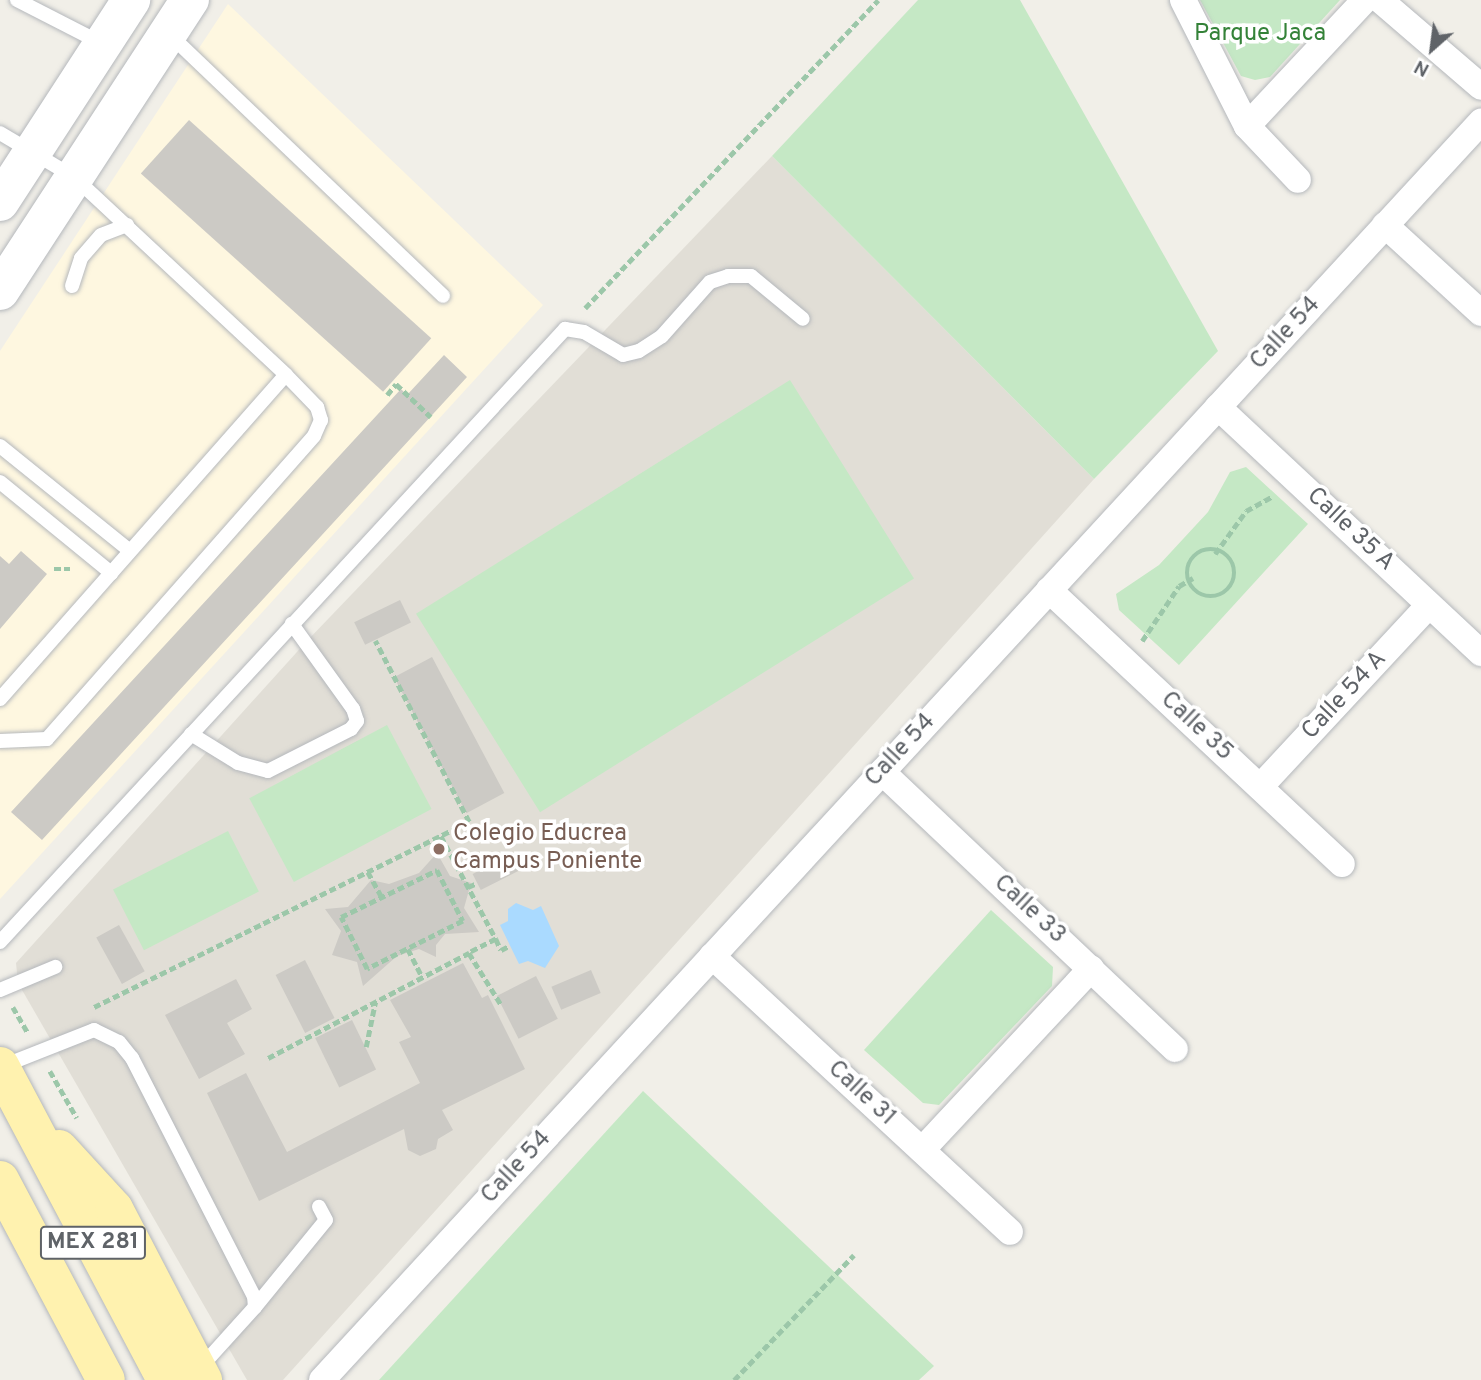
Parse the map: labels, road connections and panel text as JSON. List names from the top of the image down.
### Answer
{
  "streets": {
    "main road": ["MEX 281"],
    "street": [
      "Calle 54",
      "Calle 35 A",
      "Calle 54 A",
      "Calle 35",
      "Calle 33",
      "Calle 31"
    ]
  },
  "crossings": [
    ["Calle 54", "Calle 35 A"],
    ["Calle 54", "Calle 35"],
    ["Calle 54", "Calle 33"],
    ["Calle 54", "Calle 31"],
    ["Calle 35 A", "Calle 54 A"],
    ["Calle 54 A", "Calle 35"]
  ],
  "parks": ["Parque Jaca"],
  "places": ["Colegio Educrea Campus Poniente"],
  "north": "bottom left"
}
